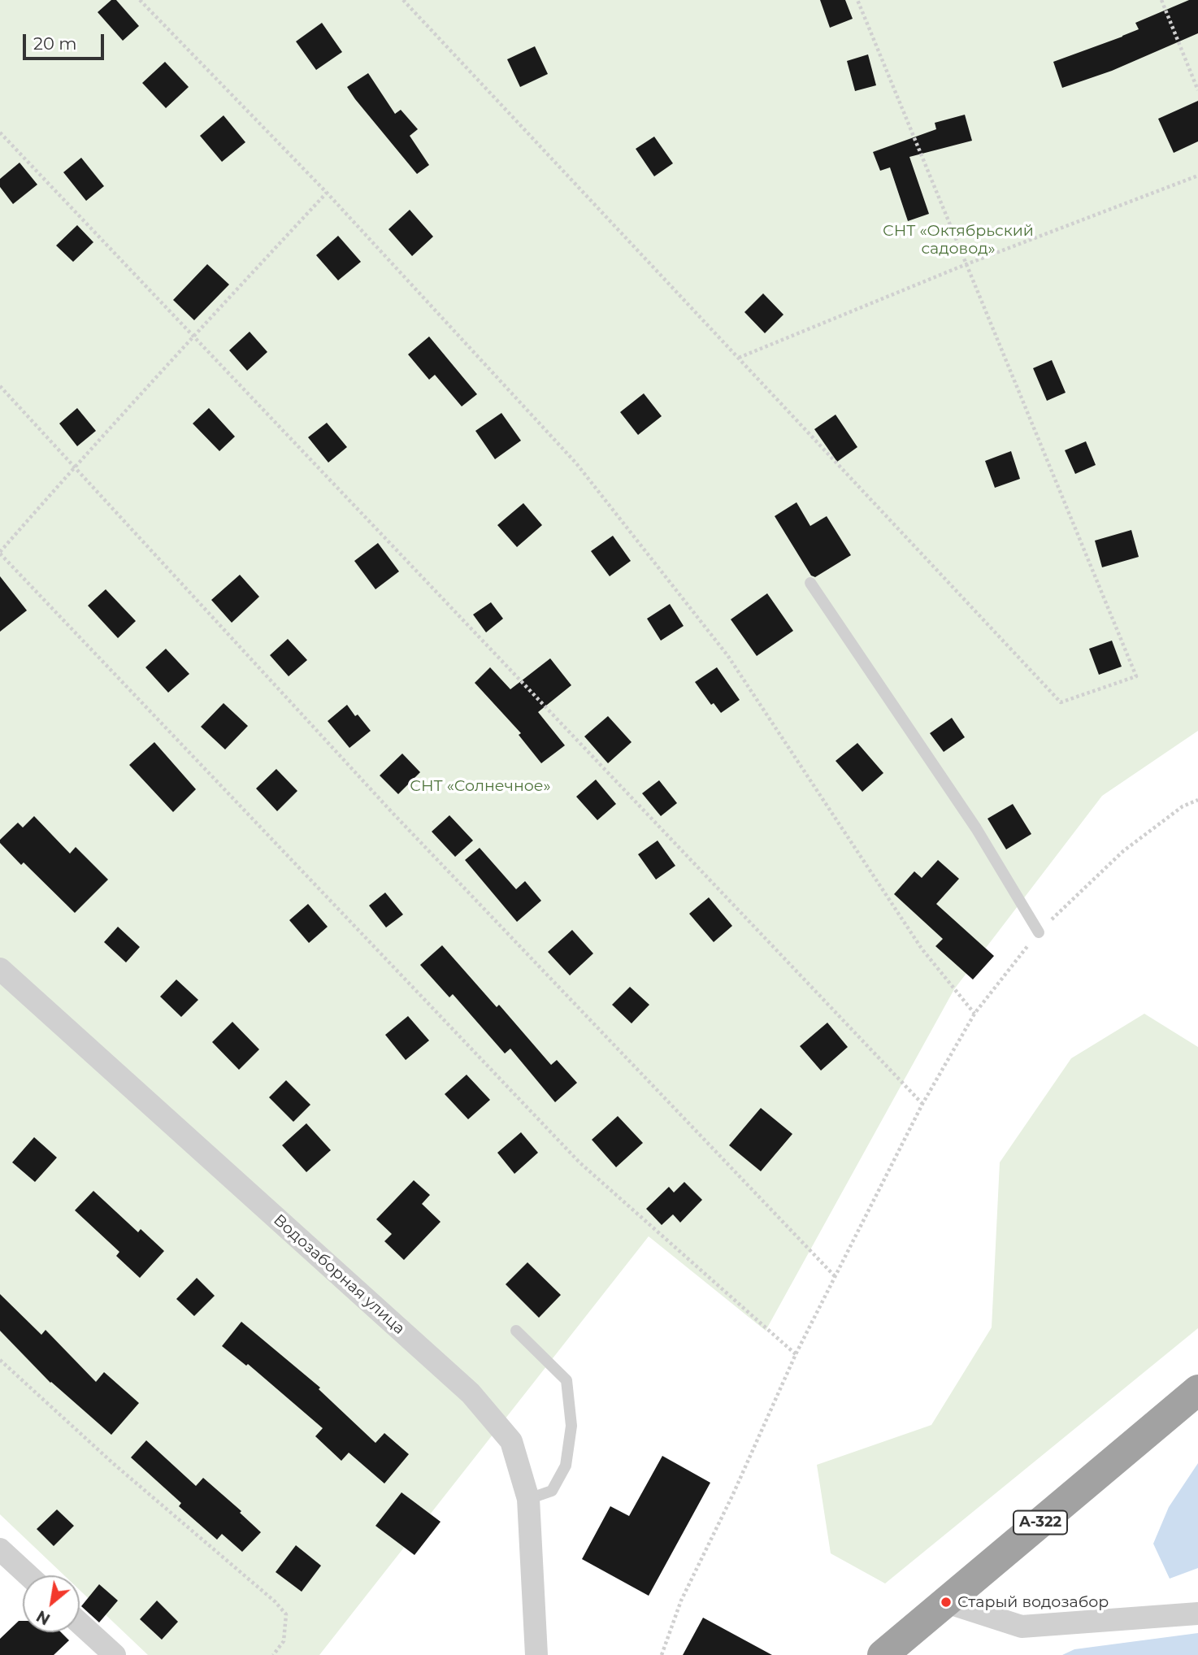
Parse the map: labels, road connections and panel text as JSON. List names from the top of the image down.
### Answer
{
  "streets": {
    "highway": ["А-322"],
    "street": ["Водозаборная улица"]
  },
  "parks": ["СНТ «Октябрьский садовод»", "СНТ «Солнечное»"],
  "places": ["Старый водозабор"],
  "scale_bar": "20 m",
  "north": "bottom left"
}
